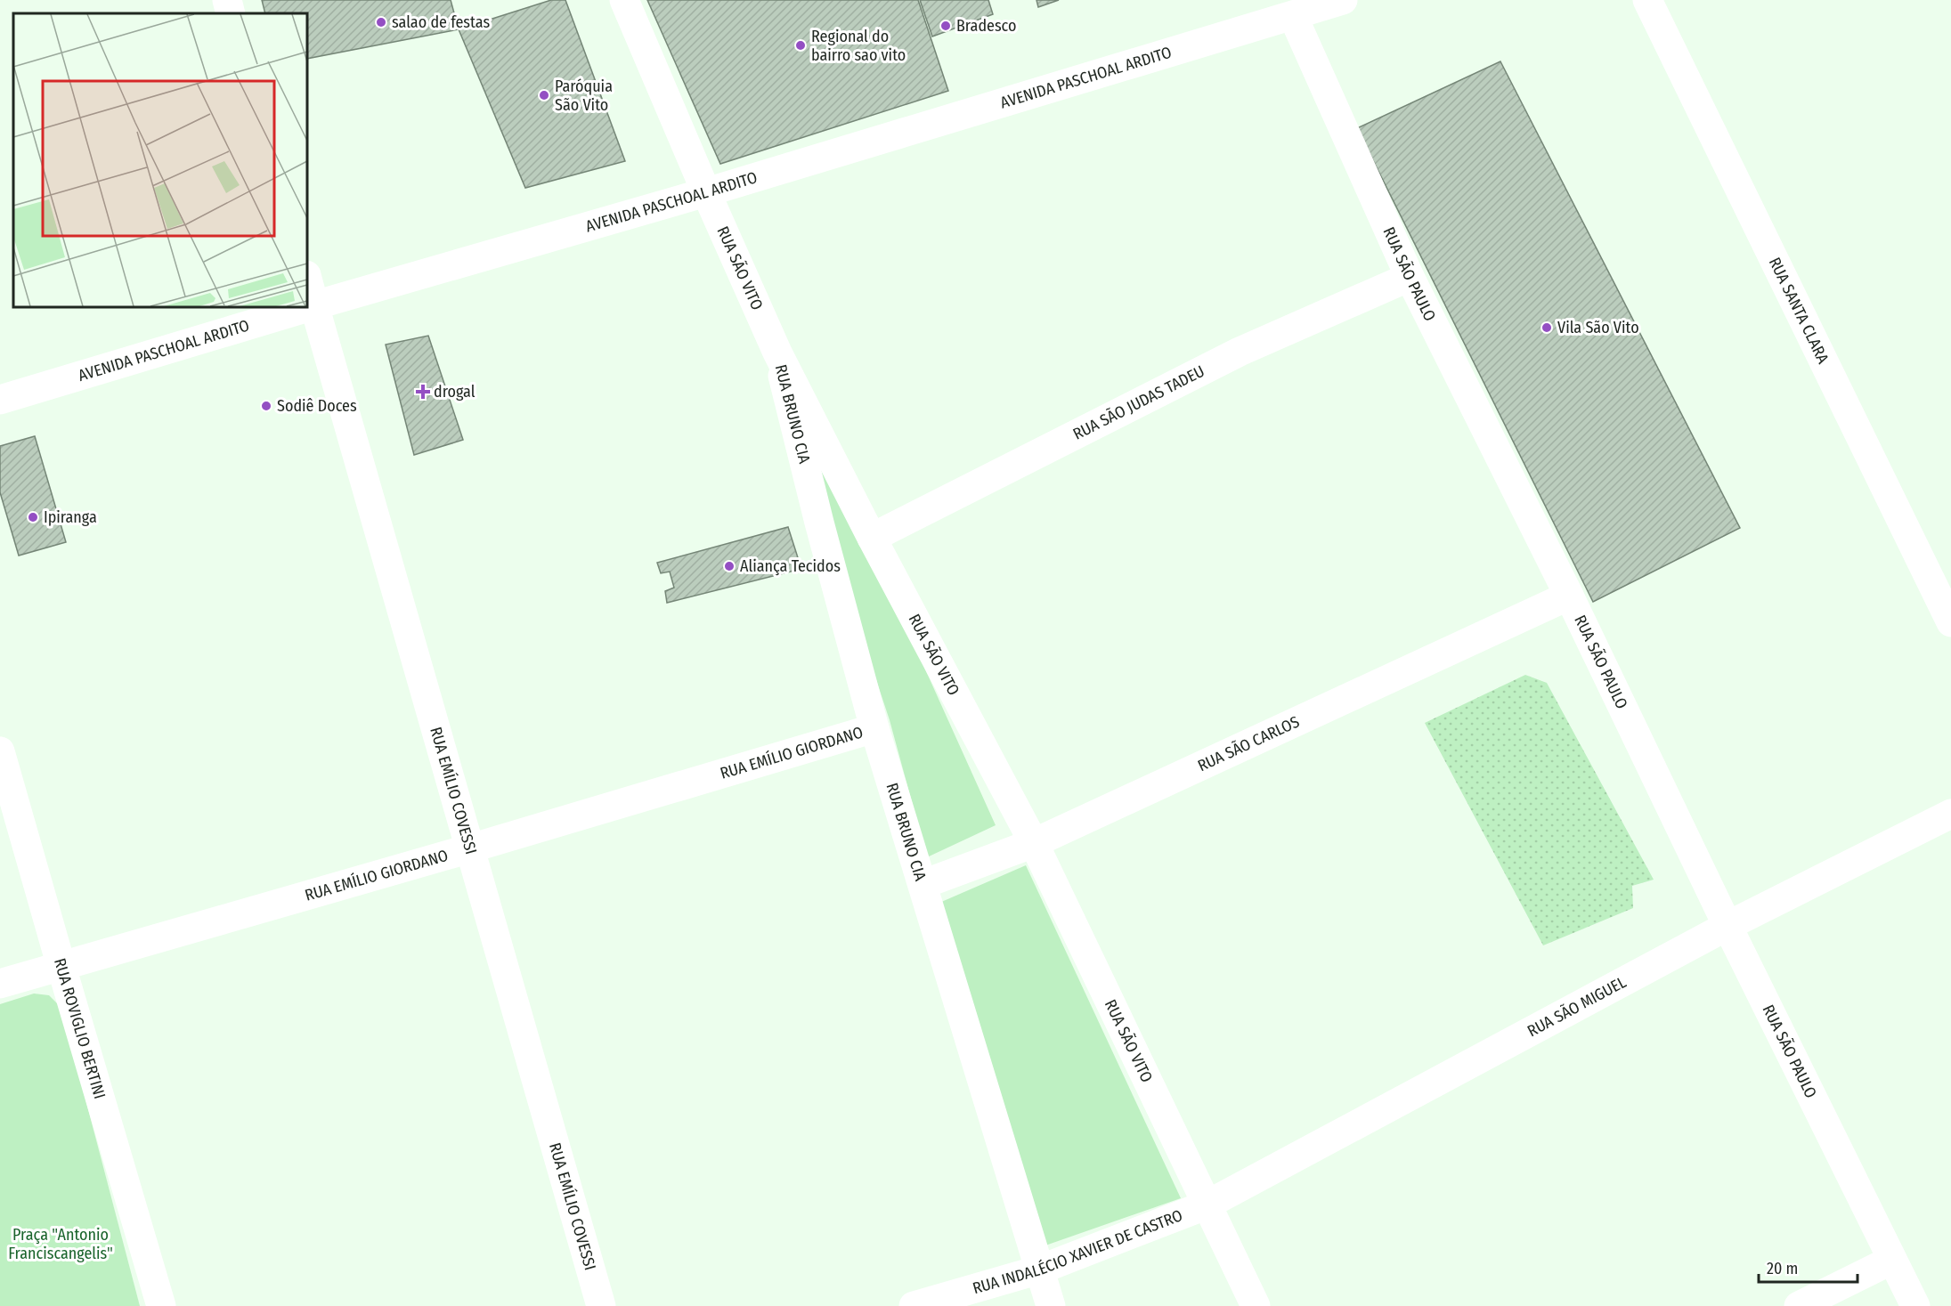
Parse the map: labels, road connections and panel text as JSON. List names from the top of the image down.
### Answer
{
  "streets": {
    "street": [
      "AVENIDA PASCHOAL ARDITO",
      "RUA SÃO VITO",
      "RUA SÃO PAULO",
      "RUA SANTA CLARA",
      "RUA SÃO JUDAS TADEU",
      "RUA BRUNO CIA",
      "RUA SÃO CARLOS",
      "RUA EMÍLIO GIORDANO",
      "RUA EMÍLIO COVESSI",
      "RUA SÃO MIGUEL",
      "RUA ROVIGLIO BERTINI",
      "RUA INDALÉCIO XAVIER DE CASTRO"
    ]
  },
  "crossings": [
    ["AVENIDA PASCHOAL ARDITO", "RUA SÃO VITO"],
    ["AVENIDA PASCHOAL ARDITO", "RUA SÃO PAULO"],
    ["AVENIDA PASCHOAL ARDITO", "RUA EMÍLIO COVESSI"],
    ["RUA SÃO VITO", "RUA SÃO JUDAS TADEU"],
    ["RUA SÃO VITO", "RUA BRUNO CIA"],
    ["RUA SÃO VITO", "RUA SÃO CARLOS"],
    ["RUA SÃO VITO", "RUA SÃO MIGUEL"],
    ["RUA SÃO VITO", "RUA INDALÉCIO XAVIER DE CASTRO"],
    ["RUA SÃO PAULO", "RUA SÃO JUDAS TADEU"],
    ["RUA SÃO PAULO", "RUA SÃO CARLOS"],
    ["RUA SÃO PAULO", "RUA SÃO MIGUEL"],
    ["RUA BRUNO CIA", "RUA SÃO CARLOS"],
    ["RUA BRUNO CIA", "RUA EMÍLIO GIORDANO"],
    ["RUA BRUNO CIA", "RUA INDALÉCIO XAVIER DE CASTRO"],
    ["RUA EMÍLIO GIORDANO", "RUA EMÍLIO COVESSI"],
    ["RUA EMÍLIO GIORDANO", "RUA ROVIGLIO BERTINI"],
    ["RUA SÃO MIGUEL", "RUA INDALÉCIO XAVIER DE CASTRO"]
  ],
  "parks": ["Praça \"Antonio Franciscangelis\""],
  "places": {
    "other": [
      "salao de festas",
      "Bradesco",
      "Regional do bairro sao vito",
      "Paróquia São Vito",
      "Vila São Vito",
      "Sodiê Doces",
      "Ipiranga",
      "Aliança Tecidos"
    ],
    "health": ["drogal"]
  },
  "scale_bar": "20 m"
}
